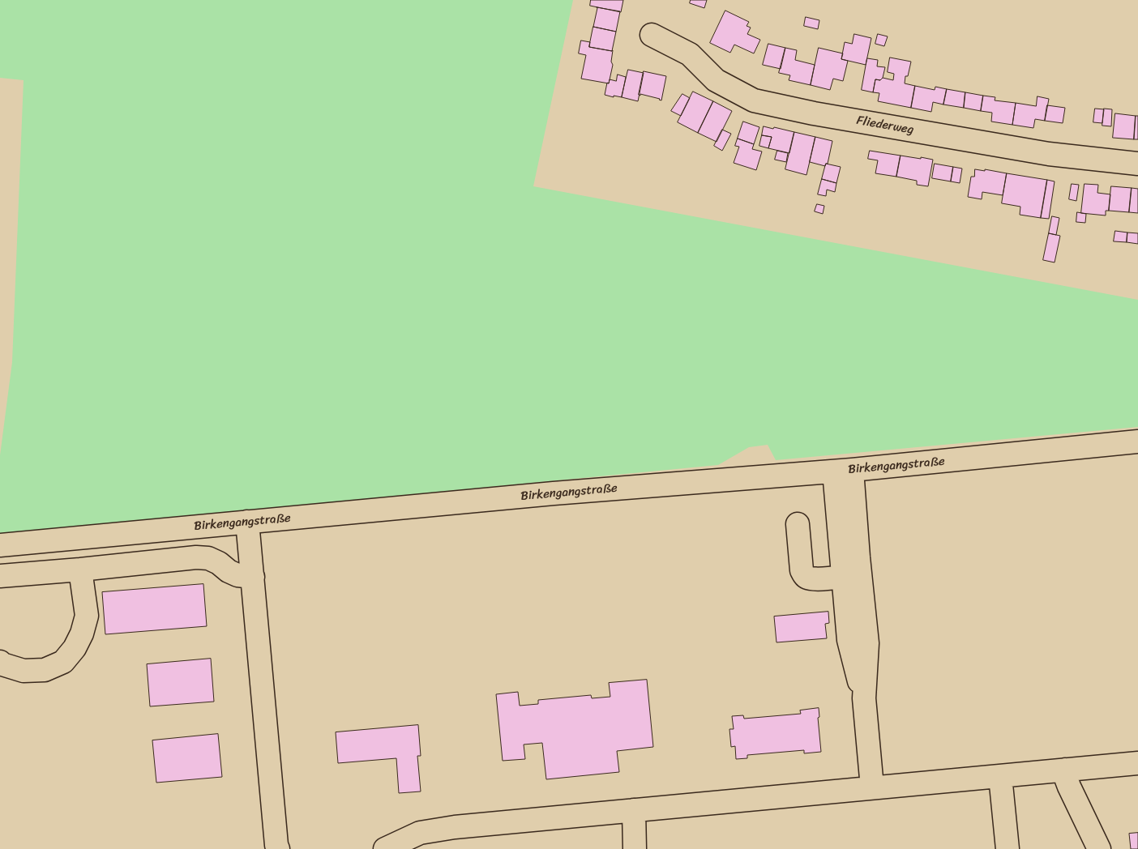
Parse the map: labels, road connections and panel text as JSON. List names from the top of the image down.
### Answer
{
  "streets": {
    "street": ["Fliederweg", "Birkengangstraße"]
  }
}
